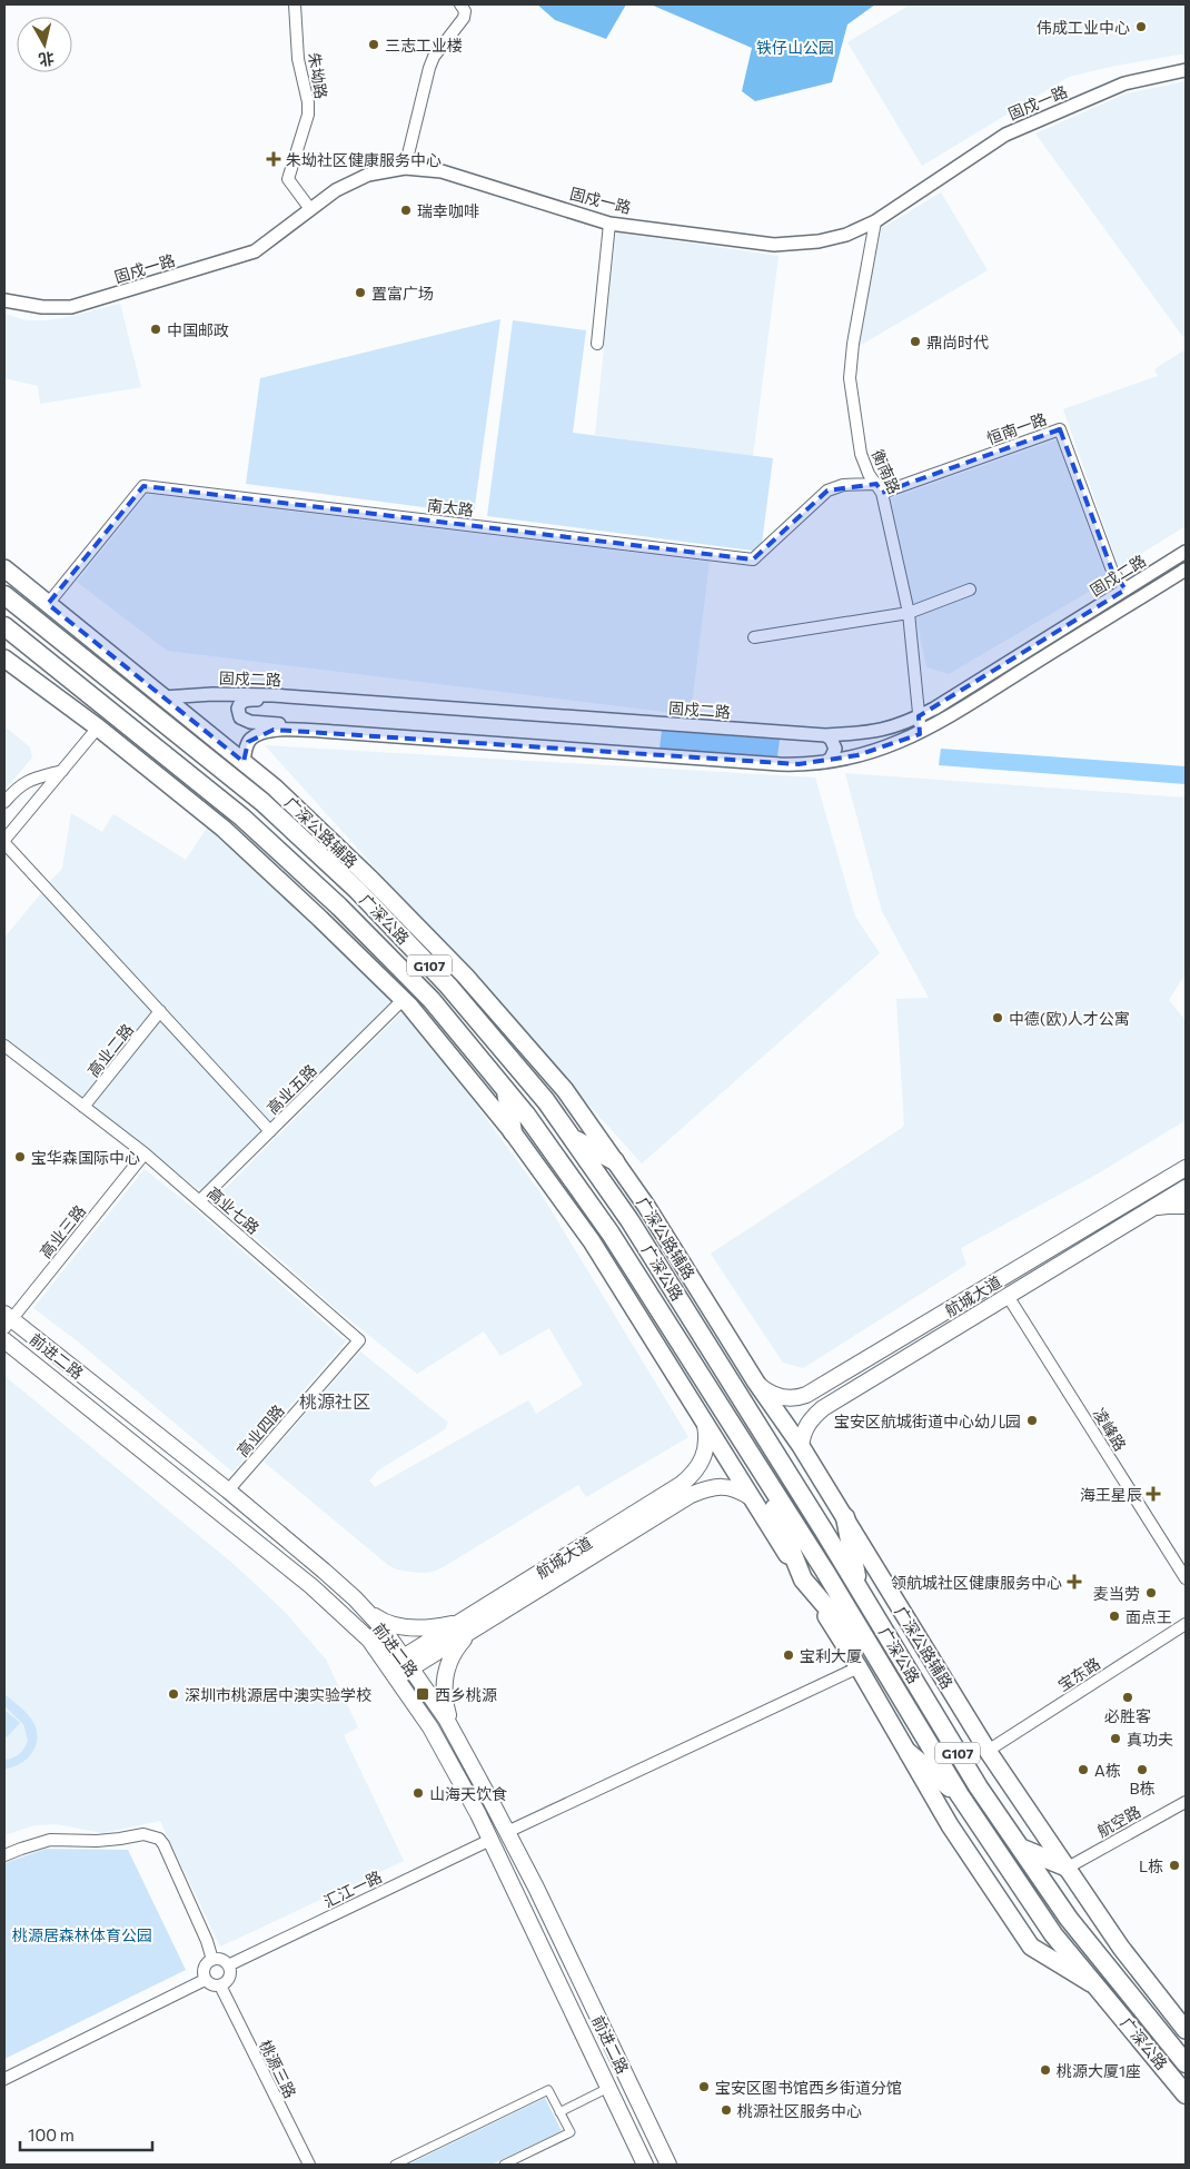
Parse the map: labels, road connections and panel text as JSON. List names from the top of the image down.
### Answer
{
  "streets": {
    "highway": ["广深公路", "G107"],
    "main road": ["广深公路辅路", "航城大道", "前进二路"],
    "street": [
      "朱坳路",
      "固戍一路",
      "恒南一路",
      "衡南路",
      "南太路",
      "固戍二路",
      "高业二路",
      "高业五路",
      "高业七路",
      "高业三路",
      "凌峰路",
      "高业四路",
      "宝东路",
      "航空路",
      "汇江一路",
      "桃源三路"
    ]
  },
  "crossings": [
    ["朱坳路", "固戍一路"],
    ["固戍一路", "衡南路"],
    ["恒南一路", "衡南路"],
    ["恒南一路", "南太路"],
    ["恒南一路", "固戍二路"],
    ["衡南路", "南太路"],
    ["衡南路", "固戍二路"],
    ["南太路", "广深公路辅路"],
    ["固戍二路", "广深公路辅路"],
    ["广深公路辅路", "航城大道"],
    ["广深公路辅路", "宝东路"],
    ["广深公路辅路", "航空路"],
    ["高业二路", "高业七路"],
    ["高业五路", "高业七路"],
    ["高业七路", "高业三路"],
    ["高业七路", "高业四路"],
    ["高业三路", "前进二路"],
    ["航城大道", "前进二路"],
    ["航城大道", "凌峰路"],
    ["前进二路", "高业四路"],
    ["前进二路", "汇江一路"],
    ["汇江一路", "桃源三路"]
  ],
  "districts": ["桃源社区"],
  "parks": ["铁仔山公园", "桃源居森林体育公园"],
  "places": {
    "other": [
      "伟成工业中心",
      "三志工业楼",
      "瑞幸咖啡",
      "置富广场",
      "中国邮政",
      "鼎尚时代",
      "中德(欧)人才公寓",
      "宝华森国际中心",
      "宝安区航城街道中心幼儿园",
      "麦当劳",
      "面点王",
      "宝利大厦",
      "深圳市桃源居中澳实验学校",
      "必胜客",
      "真功夫",
      "A栋",
      "B栋",
      "山海天饮食",
      "L栋",
      "桃源大厦1座",
      "宝安区图书馆西乡街道分馆",
      "桃源社区服务中心"
    ],
    "health": ["朱坳社区健康服务中心", "海王星辰", "领航城社区健康服务中心"],
    "transit": ["西乡桃源"]
  },
  "scale_bar": "100 m",
  "north": "bottom"
}
